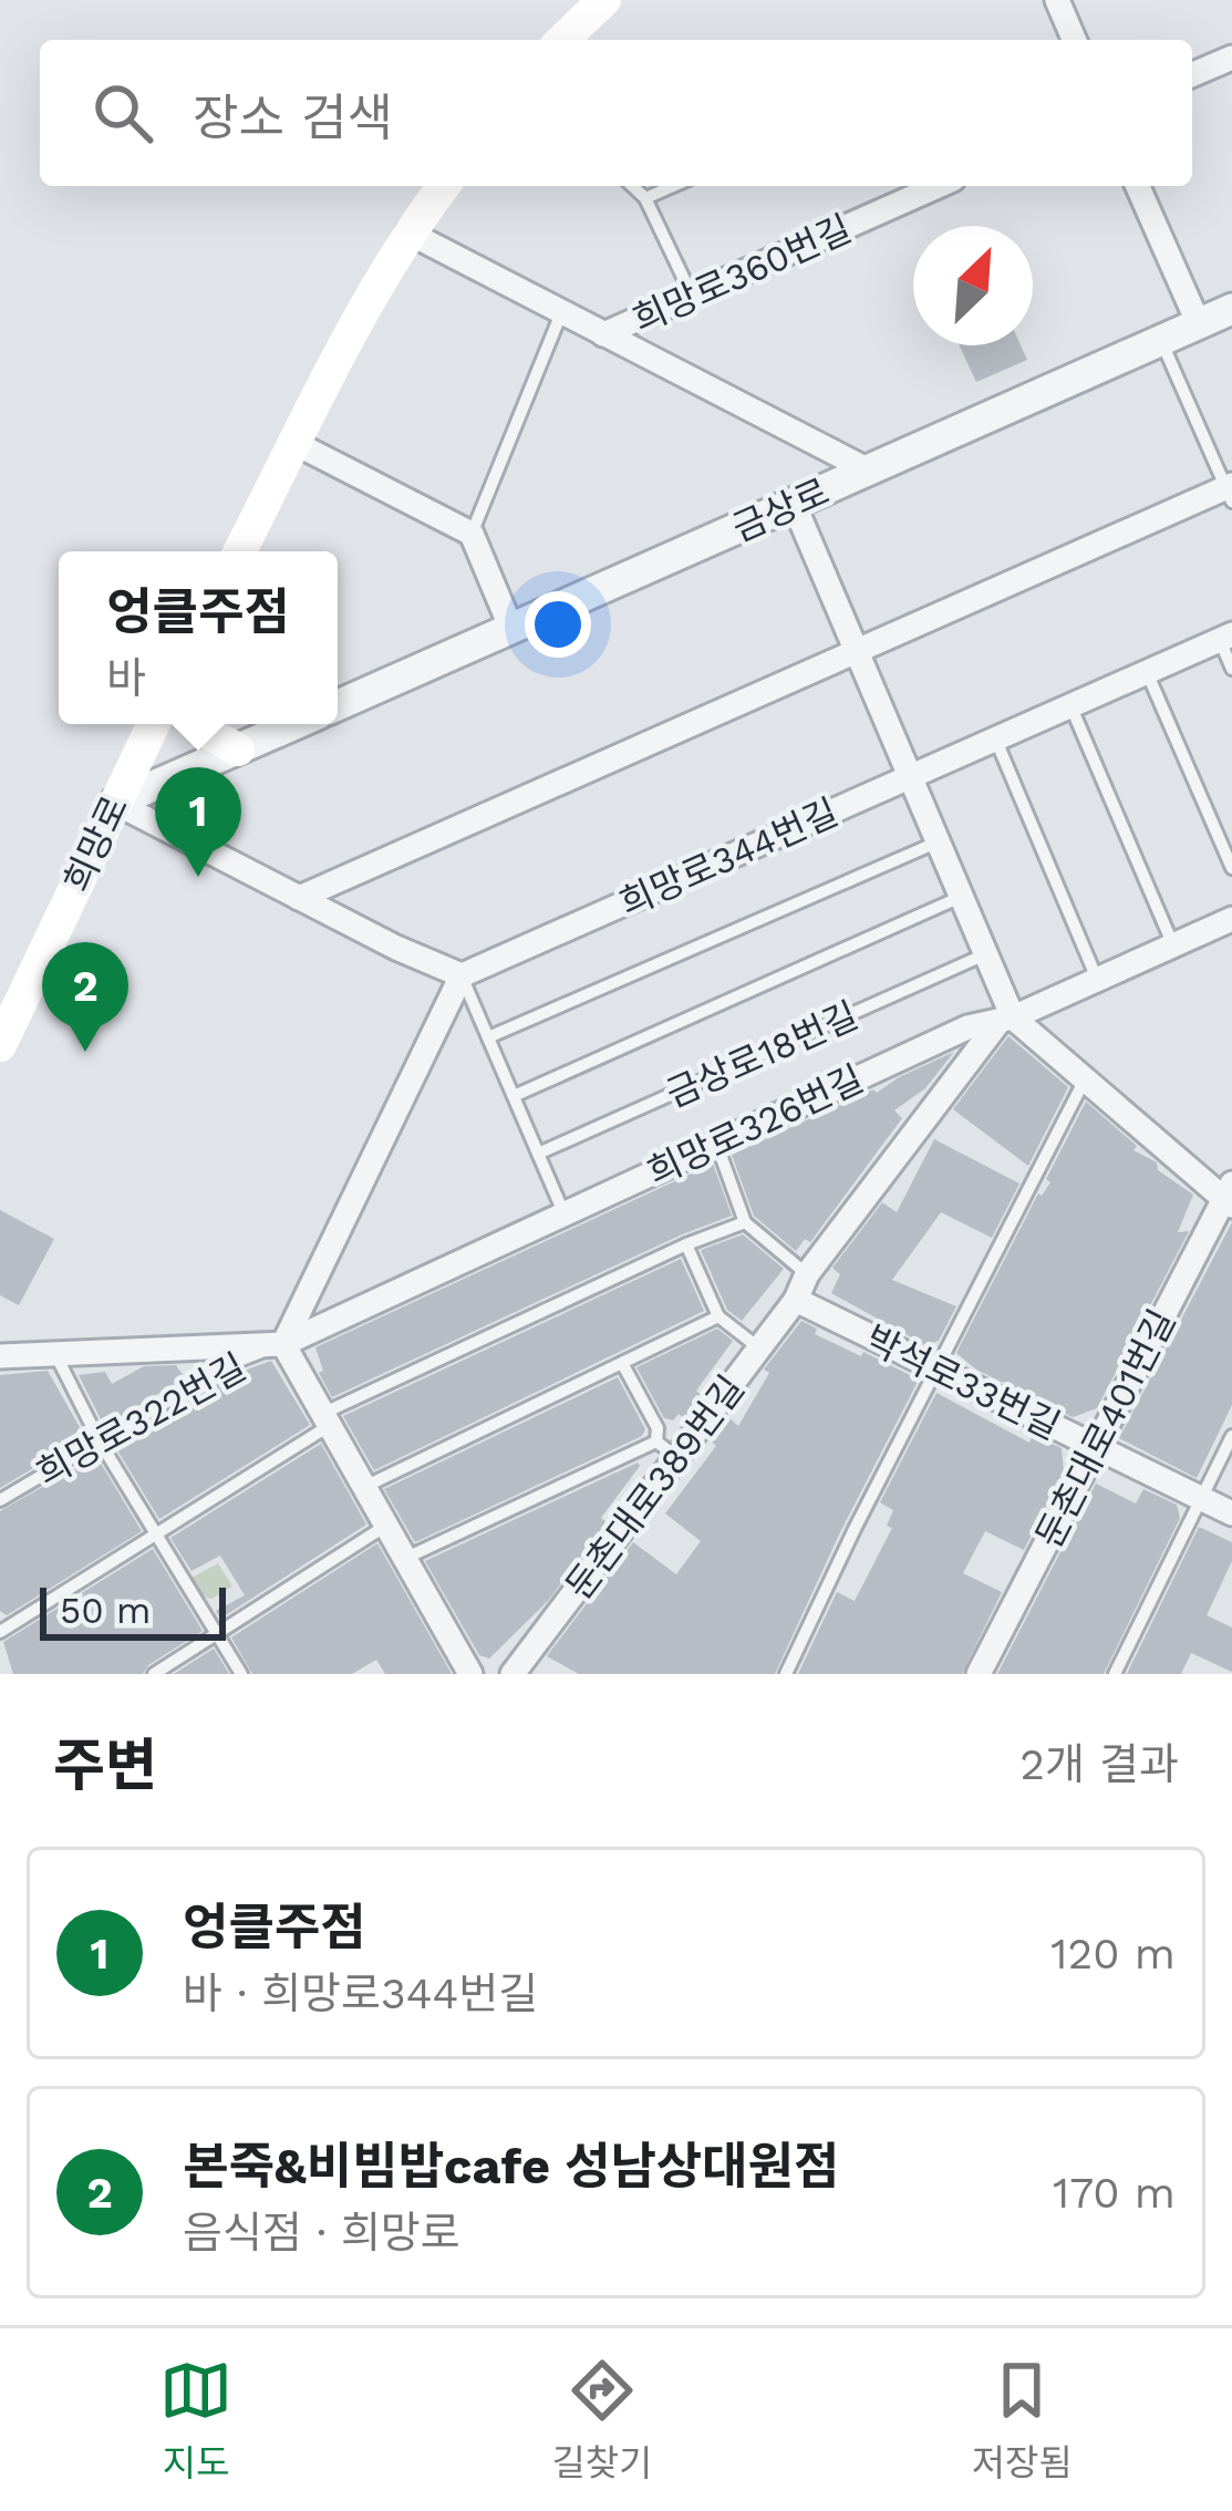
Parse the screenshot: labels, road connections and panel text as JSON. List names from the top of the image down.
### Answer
{
  "streets": {
    "main road": ["희망로"],
    "street": [
      "희망로360번길",
      "금상로",
      "희망로344번길",
      "희망로326번길",
      "박석로33번길",
      "둔촌대로401번길",
      "둔촌대로389번길"
    ],
    "lane": ["금상로18번길", "희망로322번길"]
  },
  "crossings": [
    ["희망로360번길", "금상로"],
    ["희망로326번길", "희망로322번길"],
    ["희망로326번길", "둔촌대로389번길"],
    ["박석로33번길", "둔촌대로401번길"],
    ["박석로33번길", "둔촌대로389번길"]
  ],
  "scale_bar": "50 m",
  "north": "top right",
  "page": {
    "search": "장소 검색",
    "popup": ["엉클주점", "바"],
    "pins": ["1", "2"],
    "scale": "50 m",
    "heading": ["주변", "2개 결과"],
    "list": [
      {
        "mark": "1",
        "name": "엉클주점",
        "note": "바 · 희망로344번길",
        "value": "120 m"
      },
      {
        "mark": "2",
        "name": "본죽&비빔밥cafe 성남상대원점",
        "note": "음식점 · 희망로",
        "value": "170 m"
      }
    ],
    "nav": ["지도", "길찾기", "저장됨"]
  }
}
